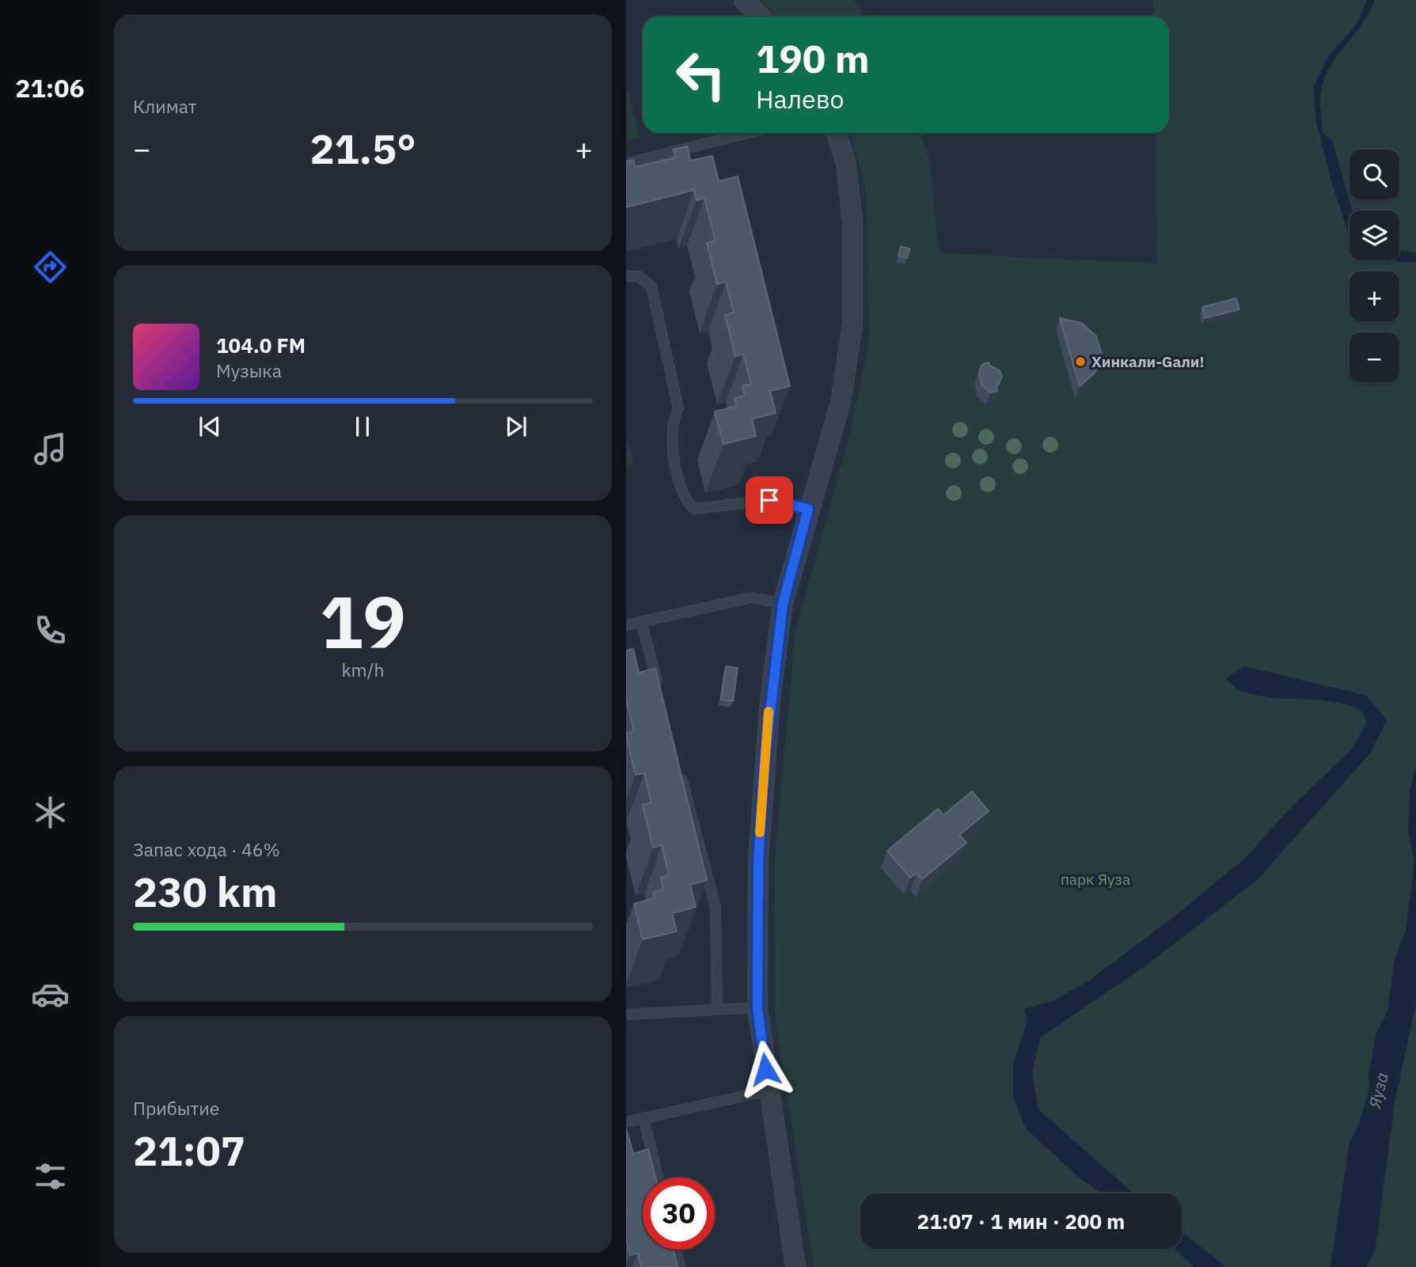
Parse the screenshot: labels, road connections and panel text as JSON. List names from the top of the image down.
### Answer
{
  "water": ["Яуза"],
  "parks": ["парк Яуза"],
  "places": ["Хинкали-Gали!"],
  "page": {
    "tabs": "21:06",
    "tile": [
      "Климат",
      ["19", "km/h"],
      ["Запас хода · 46%", "230 km"],
      ["Прибытие", "21:07"]
    ],
    "turn": ["190 m", "Налево"],
    "heat": ["−", "21.5°", "+"],
    "map_buttons": ["+", "−"],
    "song": ["104.0 FM", "Музыка"],
    "limit": "30",
    "trip": "21:07 · 1 мин · 200 m"
  }
}
